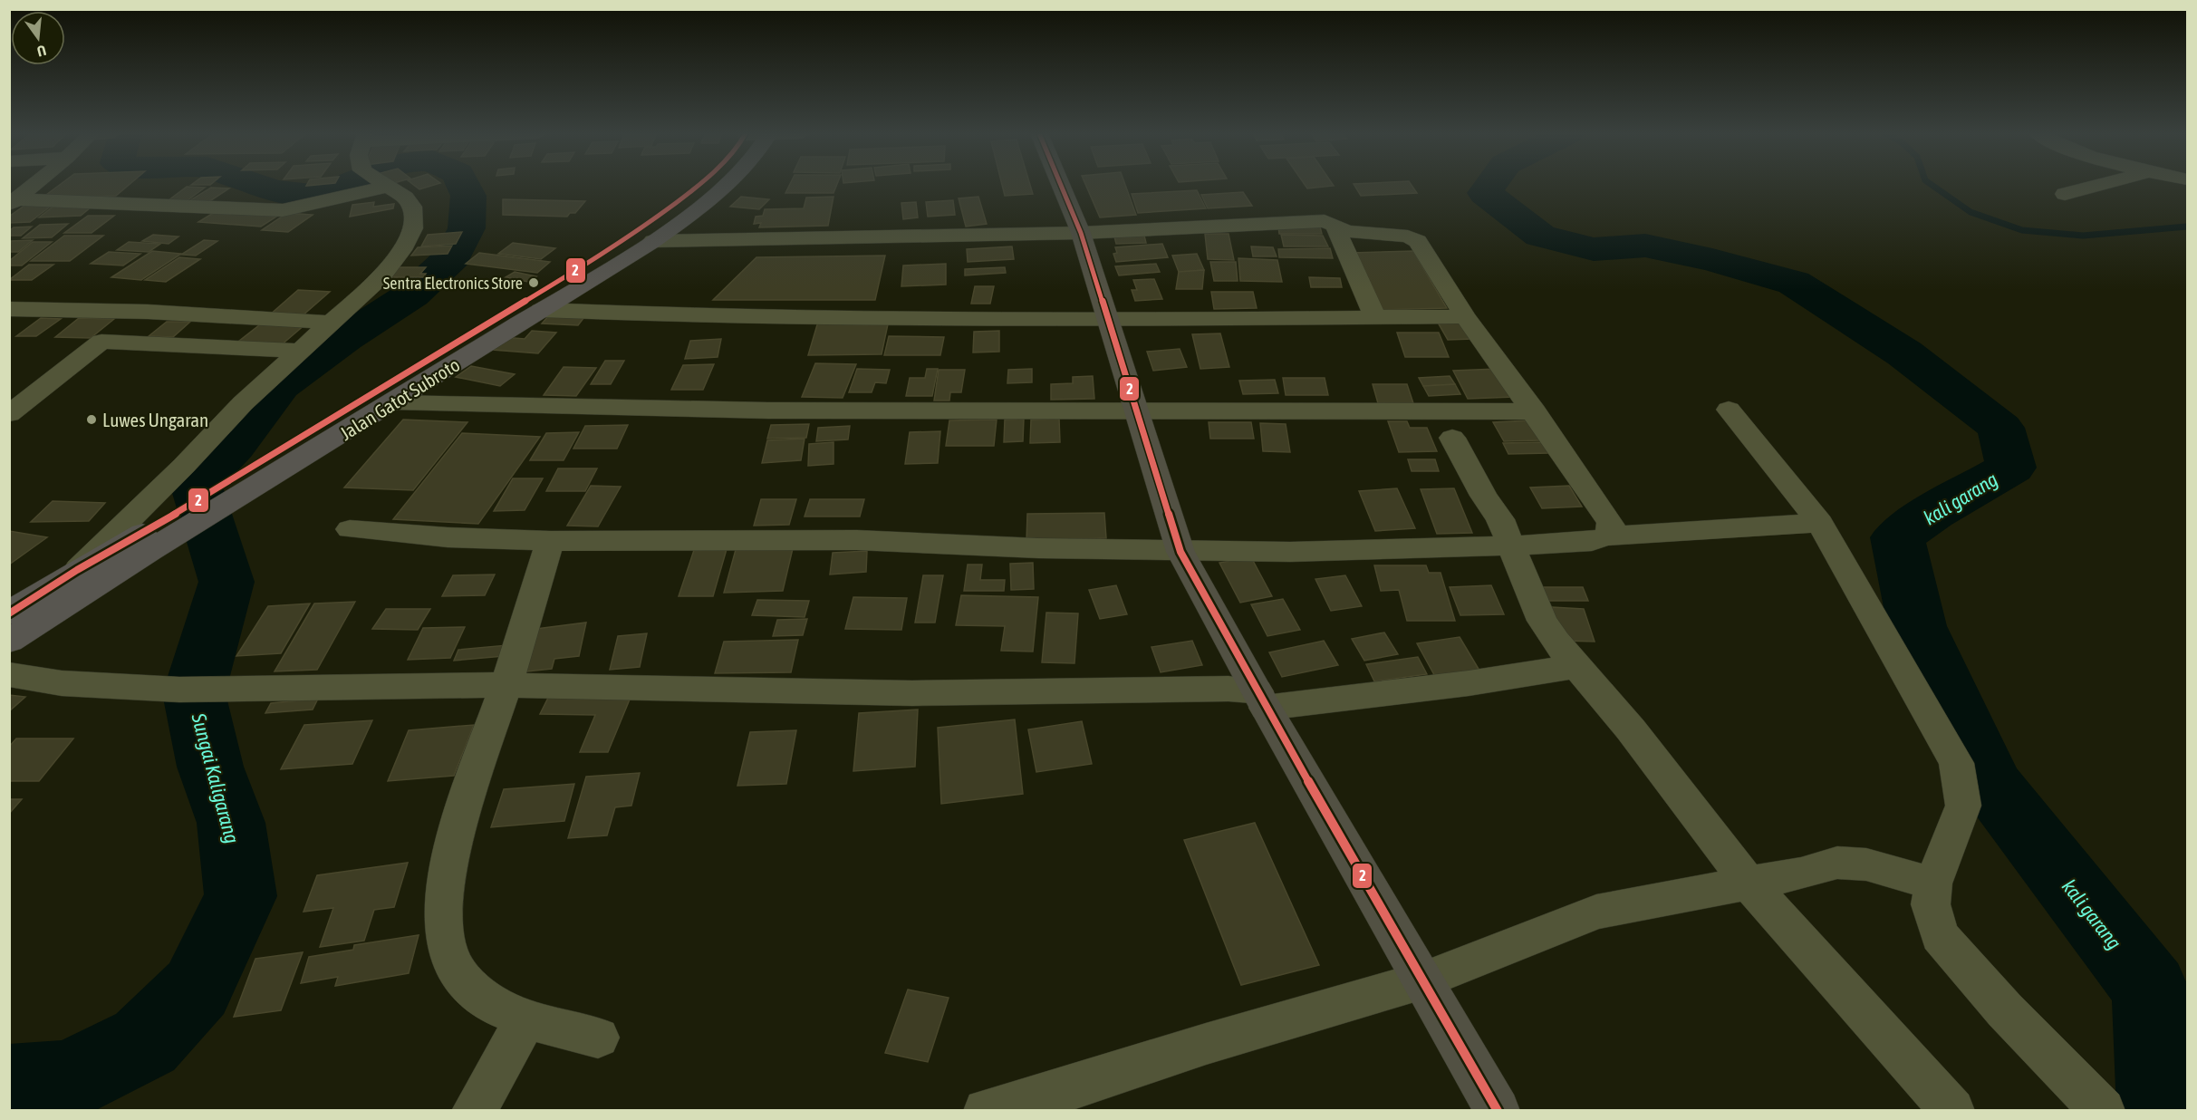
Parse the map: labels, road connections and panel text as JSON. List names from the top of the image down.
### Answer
{
  "streets": {
    "highway": ["Jalan Gatot Subroto"]
  },
  "water": ["kali garang", "Sungai Kaligarang"],
  "places": ["Sentra Electronics Store", "Luwes Ungaran"],
  "lines": ["transit line 2"],
  "north": "bottom"
}
